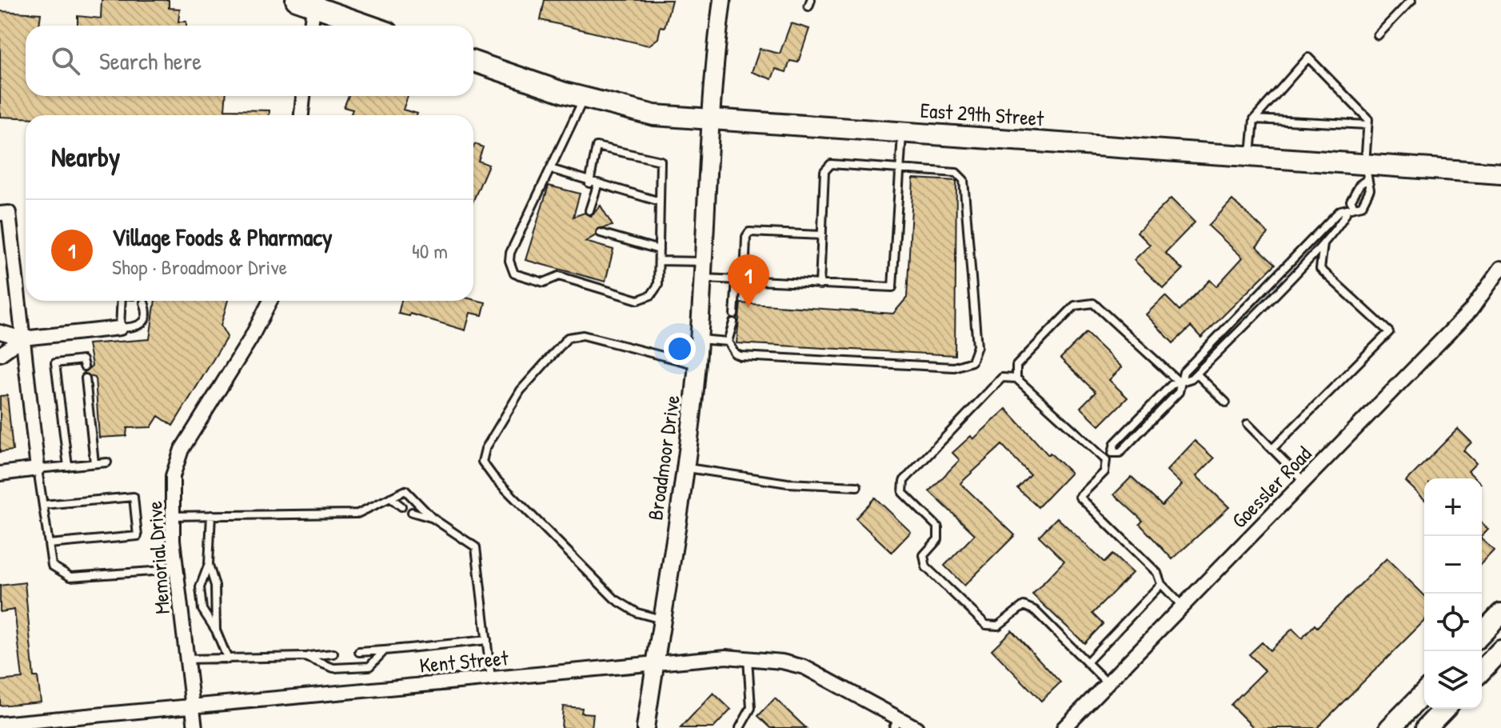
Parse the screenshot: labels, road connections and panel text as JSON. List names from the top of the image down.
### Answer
{
  "streets": {
    "main road": ["East 29th Street"],
    "street": [
      "Broadmoor Drive",
      "Goessler Road",
      "Memorial Drive",
      "Kent Street"
    ]
  },
  "crossings": [
    ["East 29th Street", "Broadmoor Drive"],
    ["Broadmoor Drive", "Kent Street"],
    ["Memorial Drive", "Kent Street"]
  ],
  "page": {
    "search": "Search here",
    "heading": "Nearby",
    "list": [
      {
        "mark": "1",
        "name": "Village Foods & Pharmacy",
        "note": "Shop · Broadmoor Drive",
        "value": "40 m"
      }
    ],
    "pins": "1",
    "map_buttons": ["+", "−"]
  }
}
